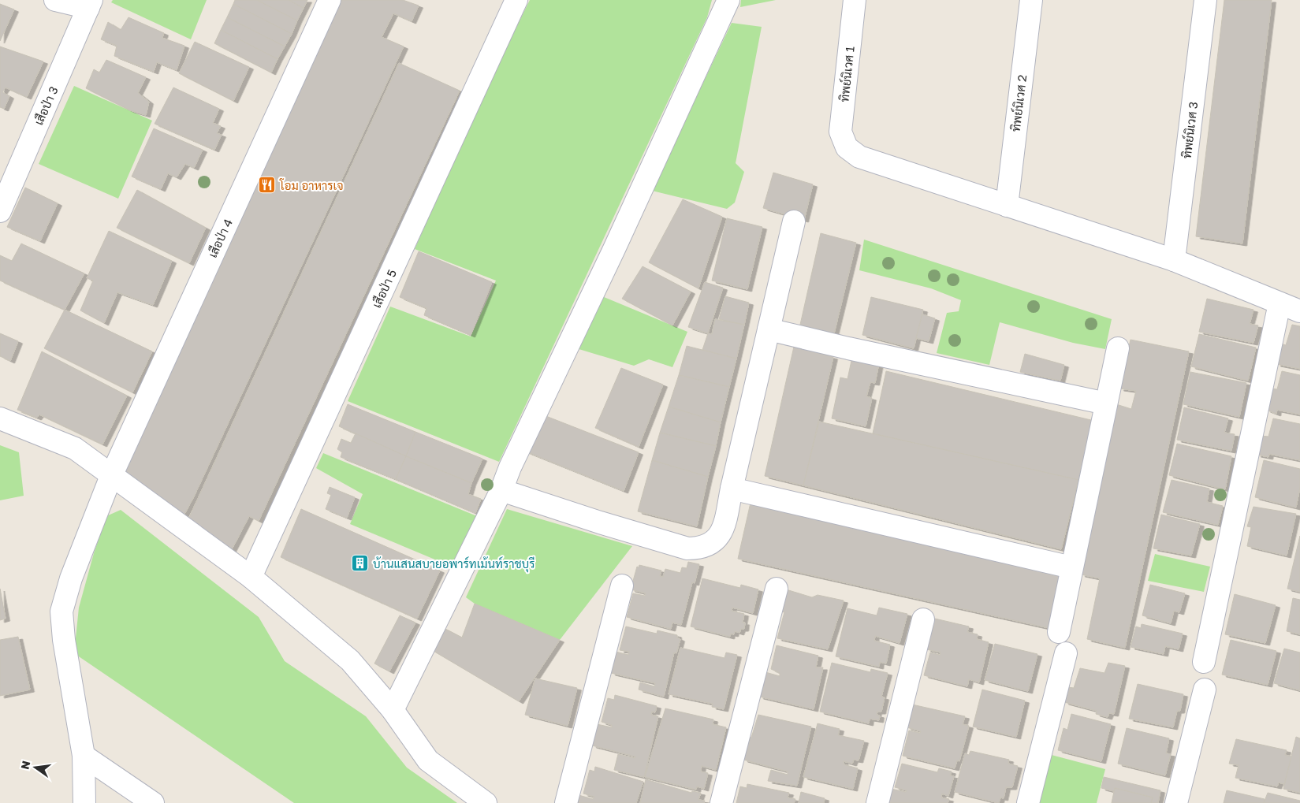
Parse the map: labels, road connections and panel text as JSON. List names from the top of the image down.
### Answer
{
  "streets": {
    "street": [
      "ทิพย์นิเวศ 1",
      "ทิพย์นิเวศ 2",
      "เสือป่า 3",
      "ทิพย์นิเวศ 3",
      "เสือป่า 4",
      "เสือป่า 5"
    ]
  },
  "crossings": [
    ["ทิพย์นิเวศ 1", "ทิพย์นิเวศ 2"]
  ],
  "places": {
    "restaurant": ["โอม อาหารเจ"],
    "building": ["บ้านแสนสบายอพาร์ทเม้นท์ราชบุรี"]
  },
  "north": "left"
}
